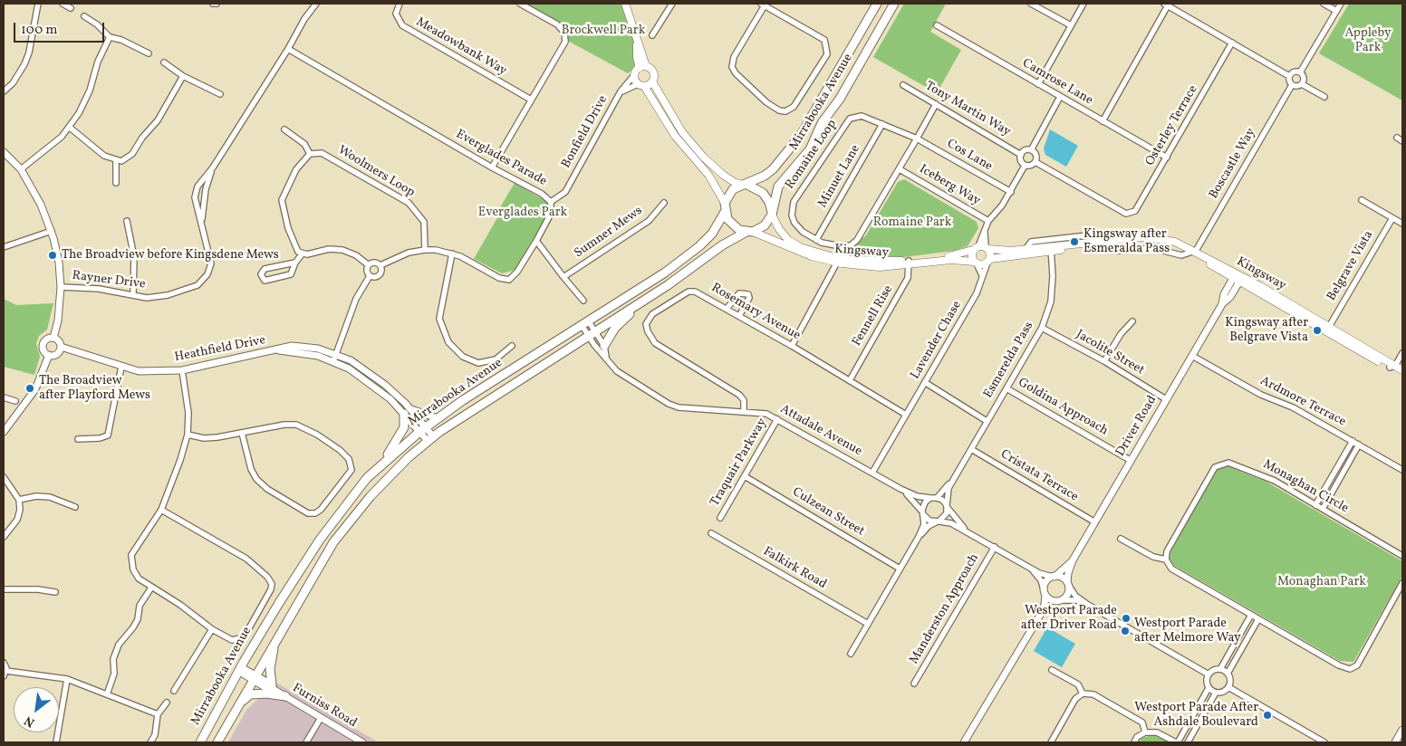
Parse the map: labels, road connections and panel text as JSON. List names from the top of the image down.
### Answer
{
  "streets": {
    "main road": ["Mirrabooka Avenue", "Kingsway"],
    "street": [
      "Meadowbank Way",
      "Camrose Lane",
      "Tony Martin Way",
      "Osterley Terrace",
      "Bonfield Drive",
      "Romaine Loop",
      "Cos Lane",
      "Everglades Parade",
      "Boscastle Way",
      "Woolmers Loop",
      "Minuet Lane",
      "Iceberg Way",
      "Sumner Mews",
      "Belgrave Vista",
      "Rayner Drive",
      "Rosemary Avenue",
      "Fennell Rise",
      "Lavender Chase",
      "Heathfield Drive",
      "Jacolite Street",
      "Esmerelda Pass",
      "Ardmore Terrace",
      "Goldina Approach",
      "Driver Road",
      "Attadale Avenue",
      "Traquair Parkway",
      "Cristata Terrace",
      "Monaghan Circle",
      "Culzean Street",
      "Falkirk Road",
      "Manderston Approach",
      "Furniss Road"
    ]
  },
  "crossings": [
    ["Camrose Lane", "Osterley Terrace"],
    ["Mirrabooka Avenue", "Kingsway"],
    ["Mirrabooka Avenue", "Heathfield Drive"],
    ["Mirrabooka Avenue", "Attadale Avenue"],
    ["Mirrabooka Avenue", "Furniss Road"],
    ["Tony Martin Way", "Osterley Terrace"],
    ["Tony Martin Way", "Romaine Loop"],
    ["Bonfield Drive", "Everglades Parade"],
    ["Romaine Loop", "Cos Lane"],
    ["Romaine Loop", "Minuet Lane"],
    ["Romaine Loop", "Iceberg Way"],
    ["Everglades Parade", "Woolmers Loop"],
    ["Everglades Parade", "Rayner Drive"],
    ["Boscastle Way", "Kingsway"],
    ["Kingsway", "Belgrave Vista"],
    ["Kingsway", "Fennell Rise"],
    ["Kingsway", "Lavender Chase"],
    ["Kingsway", "Esmerelda Pass"],
    ["Kingsway", "Driver Road"],
    ["Rosemary Avenue", "Fennell Rise"],
    ["Rosemary Avenue", "Lavender Chase"],
    ["Rosemary Avenue", "Attadale Avenue"],
    ["Lavender Chase", "Attadale Avenue"],
    ["Jacolite Street", "Esmerelda Pass"],
    ["Jacolite Street", "Driver Road"],
    ["Esmerelda Pass", "Goldina Approach"],
    ["Esmerelda Pass", "Attadale Avenue"],
    ["Esmerelda Pass", "Cristata Terrace"],
    ["Ardmore Terrace", "Driver Road"],
    ["Goldina Approach", "Driver Road"],
    ["Driver Road", "Cristata Terrace"],
    ["Attadale Avenue", "Traquair Parkway"],
    ["Traquair Parkway", "Culzean Street"]
  ],
  "parks": [
    "Brockwell Park",
    "Appleby Park",
    "Everglades Park",
    "Romaine Park",
    "Monaghan Park"
  ],
  "places": [
    "Kingsway after Esmeralda Pass",
    "The Broadview before Kingsdene Mews",
    "Kingsway after Belgrave Vista",
    "The Broadview after Playford Mews",
    "Westport Parade after Driver Road",
    "Westport Parade after Melmore Way",
    "Westport Parade After Ashdale Boulevard"
  ],
  "scale_bar": "100 m",
  "north": "bottom left"
}
